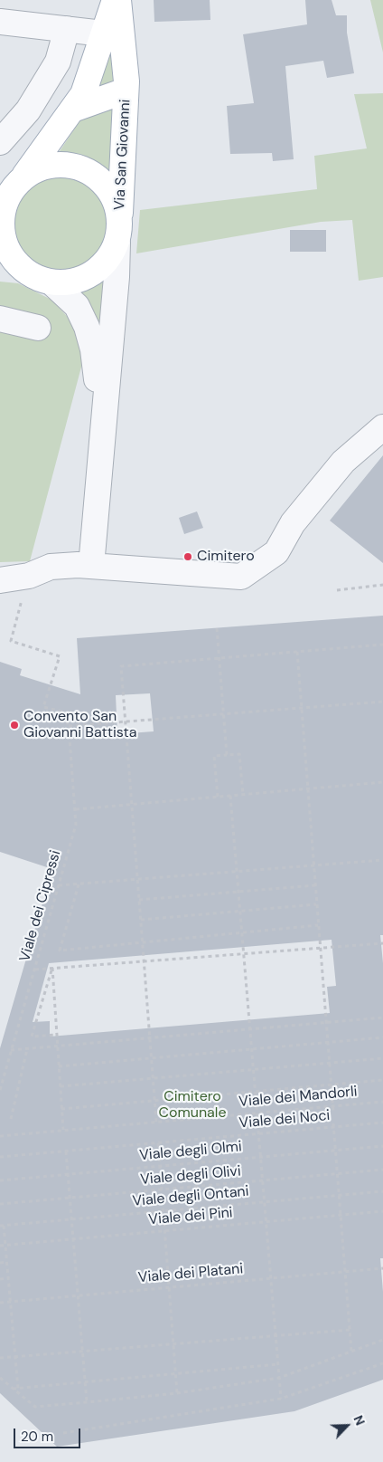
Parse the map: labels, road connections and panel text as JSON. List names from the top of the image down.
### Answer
{
  "streets": {
    "main road": ["Via San Giovanni"],
    "path": [
      "Viale dei Cipressi",
      "Viale dei Mandorli",
      "Viale dei Noci",
      "Viale degli Olmi",
      "Viale degli Olivi",
      "Viale degli Ontani",
      "Viale dei Pini",
      "Viale dei Platani"
    ]
  },
  "parks": ["Cimitero Comunale"],
  "places": ["Cimitero", "Convento San Giovanni Battista"],
  "scale_bar": "20 m",
  "north": "top right"
}
